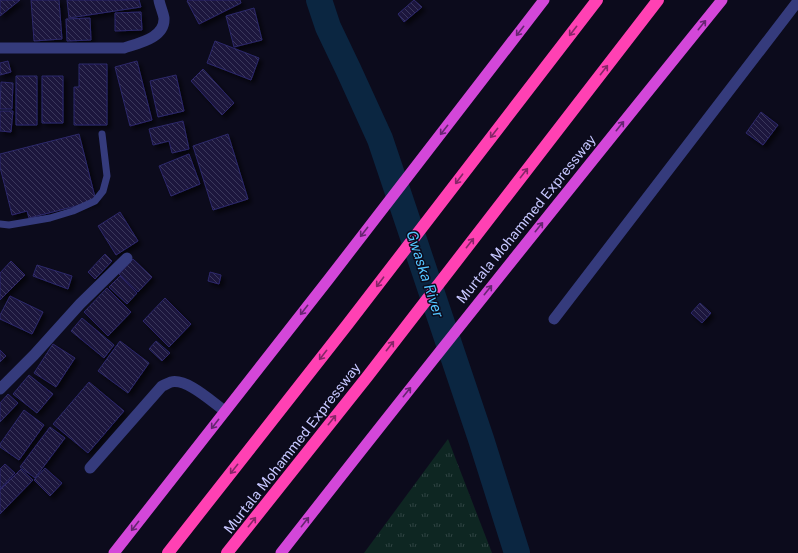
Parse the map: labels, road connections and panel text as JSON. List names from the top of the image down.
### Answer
{
  "streets": {
    "highway": ["Murtala Mohammed Expressway"]
  },
  "water": ["Gwaska River"]
}
